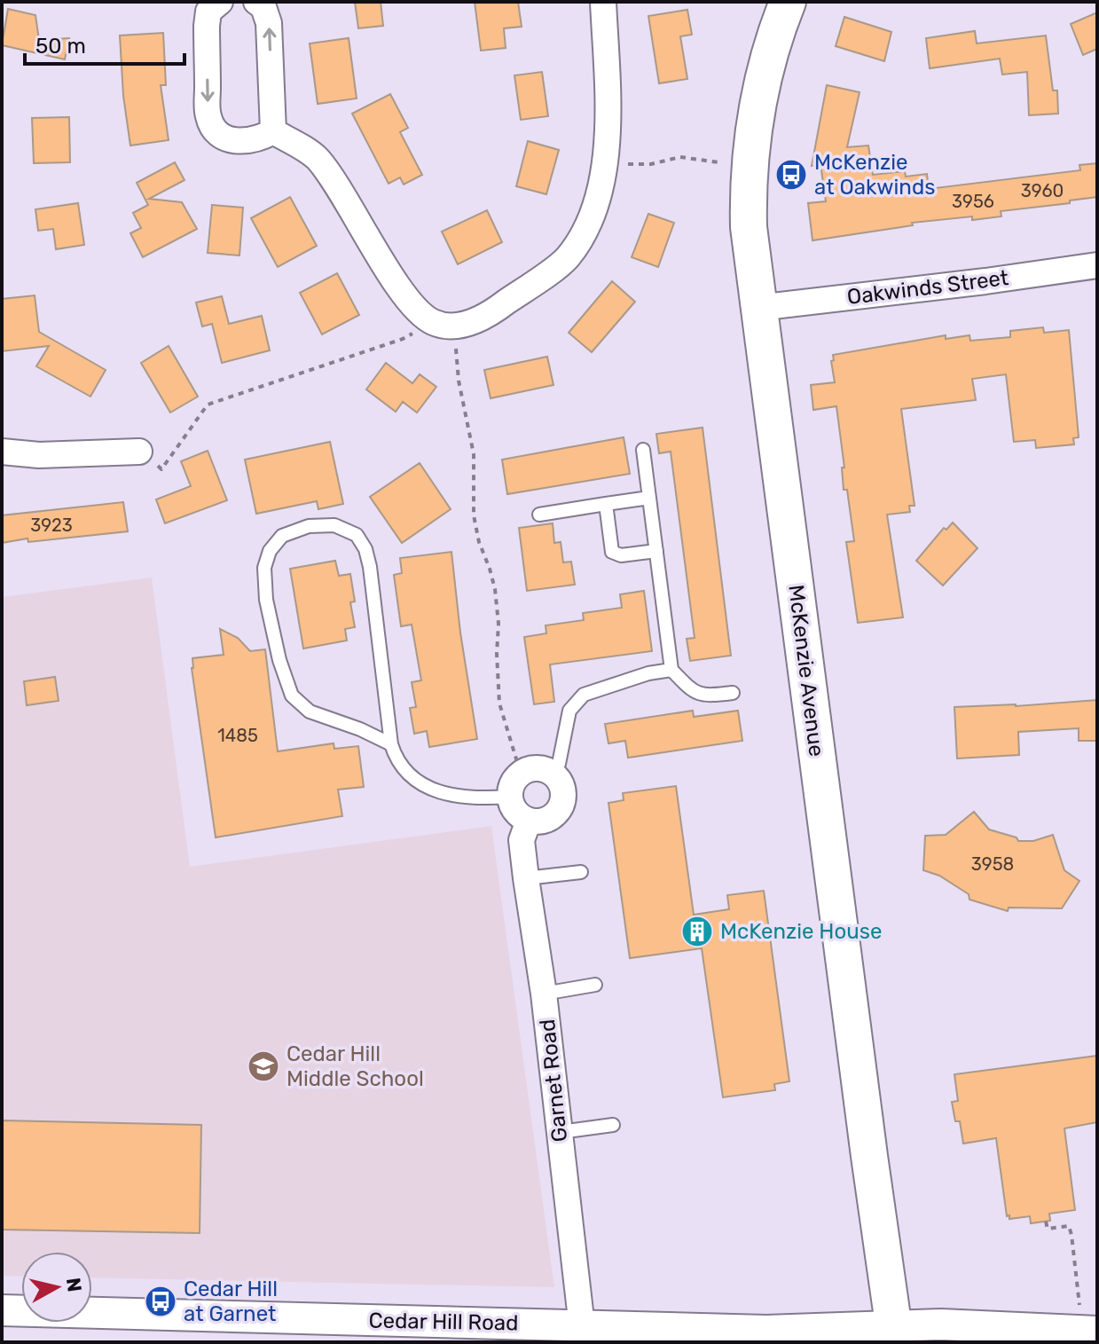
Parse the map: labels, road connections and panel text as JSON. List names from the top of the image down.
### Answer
{
  "streets": {
    "main road": ["McKenzie Avenue"],
    "street": ["Oakwinds Street", "Garnet Road", "Cedar Hill Road"]
  },
  "crossings": [
    ["Oakwinds Street", "McKenzie Avenue"],
    ["McKenzie Avenue", "Cedar Hill Road"],
    ["Garnet Road", "Cedar Hill Road"]
  ],
  "places": {
    "bus stop": ["McKenzie at Oakwinds", "Cedar Hill at Garnet"],
    "building": ["McKenzie House"],
    "school or university": ["Cedar Hill Middle School"]
  },
  "house_numbers": [
    "3960",
    "3956",
    "3923",
    "1485",
    "3958"
  ],
  "scale_bar": "50 m",
  "north": "right"
}
